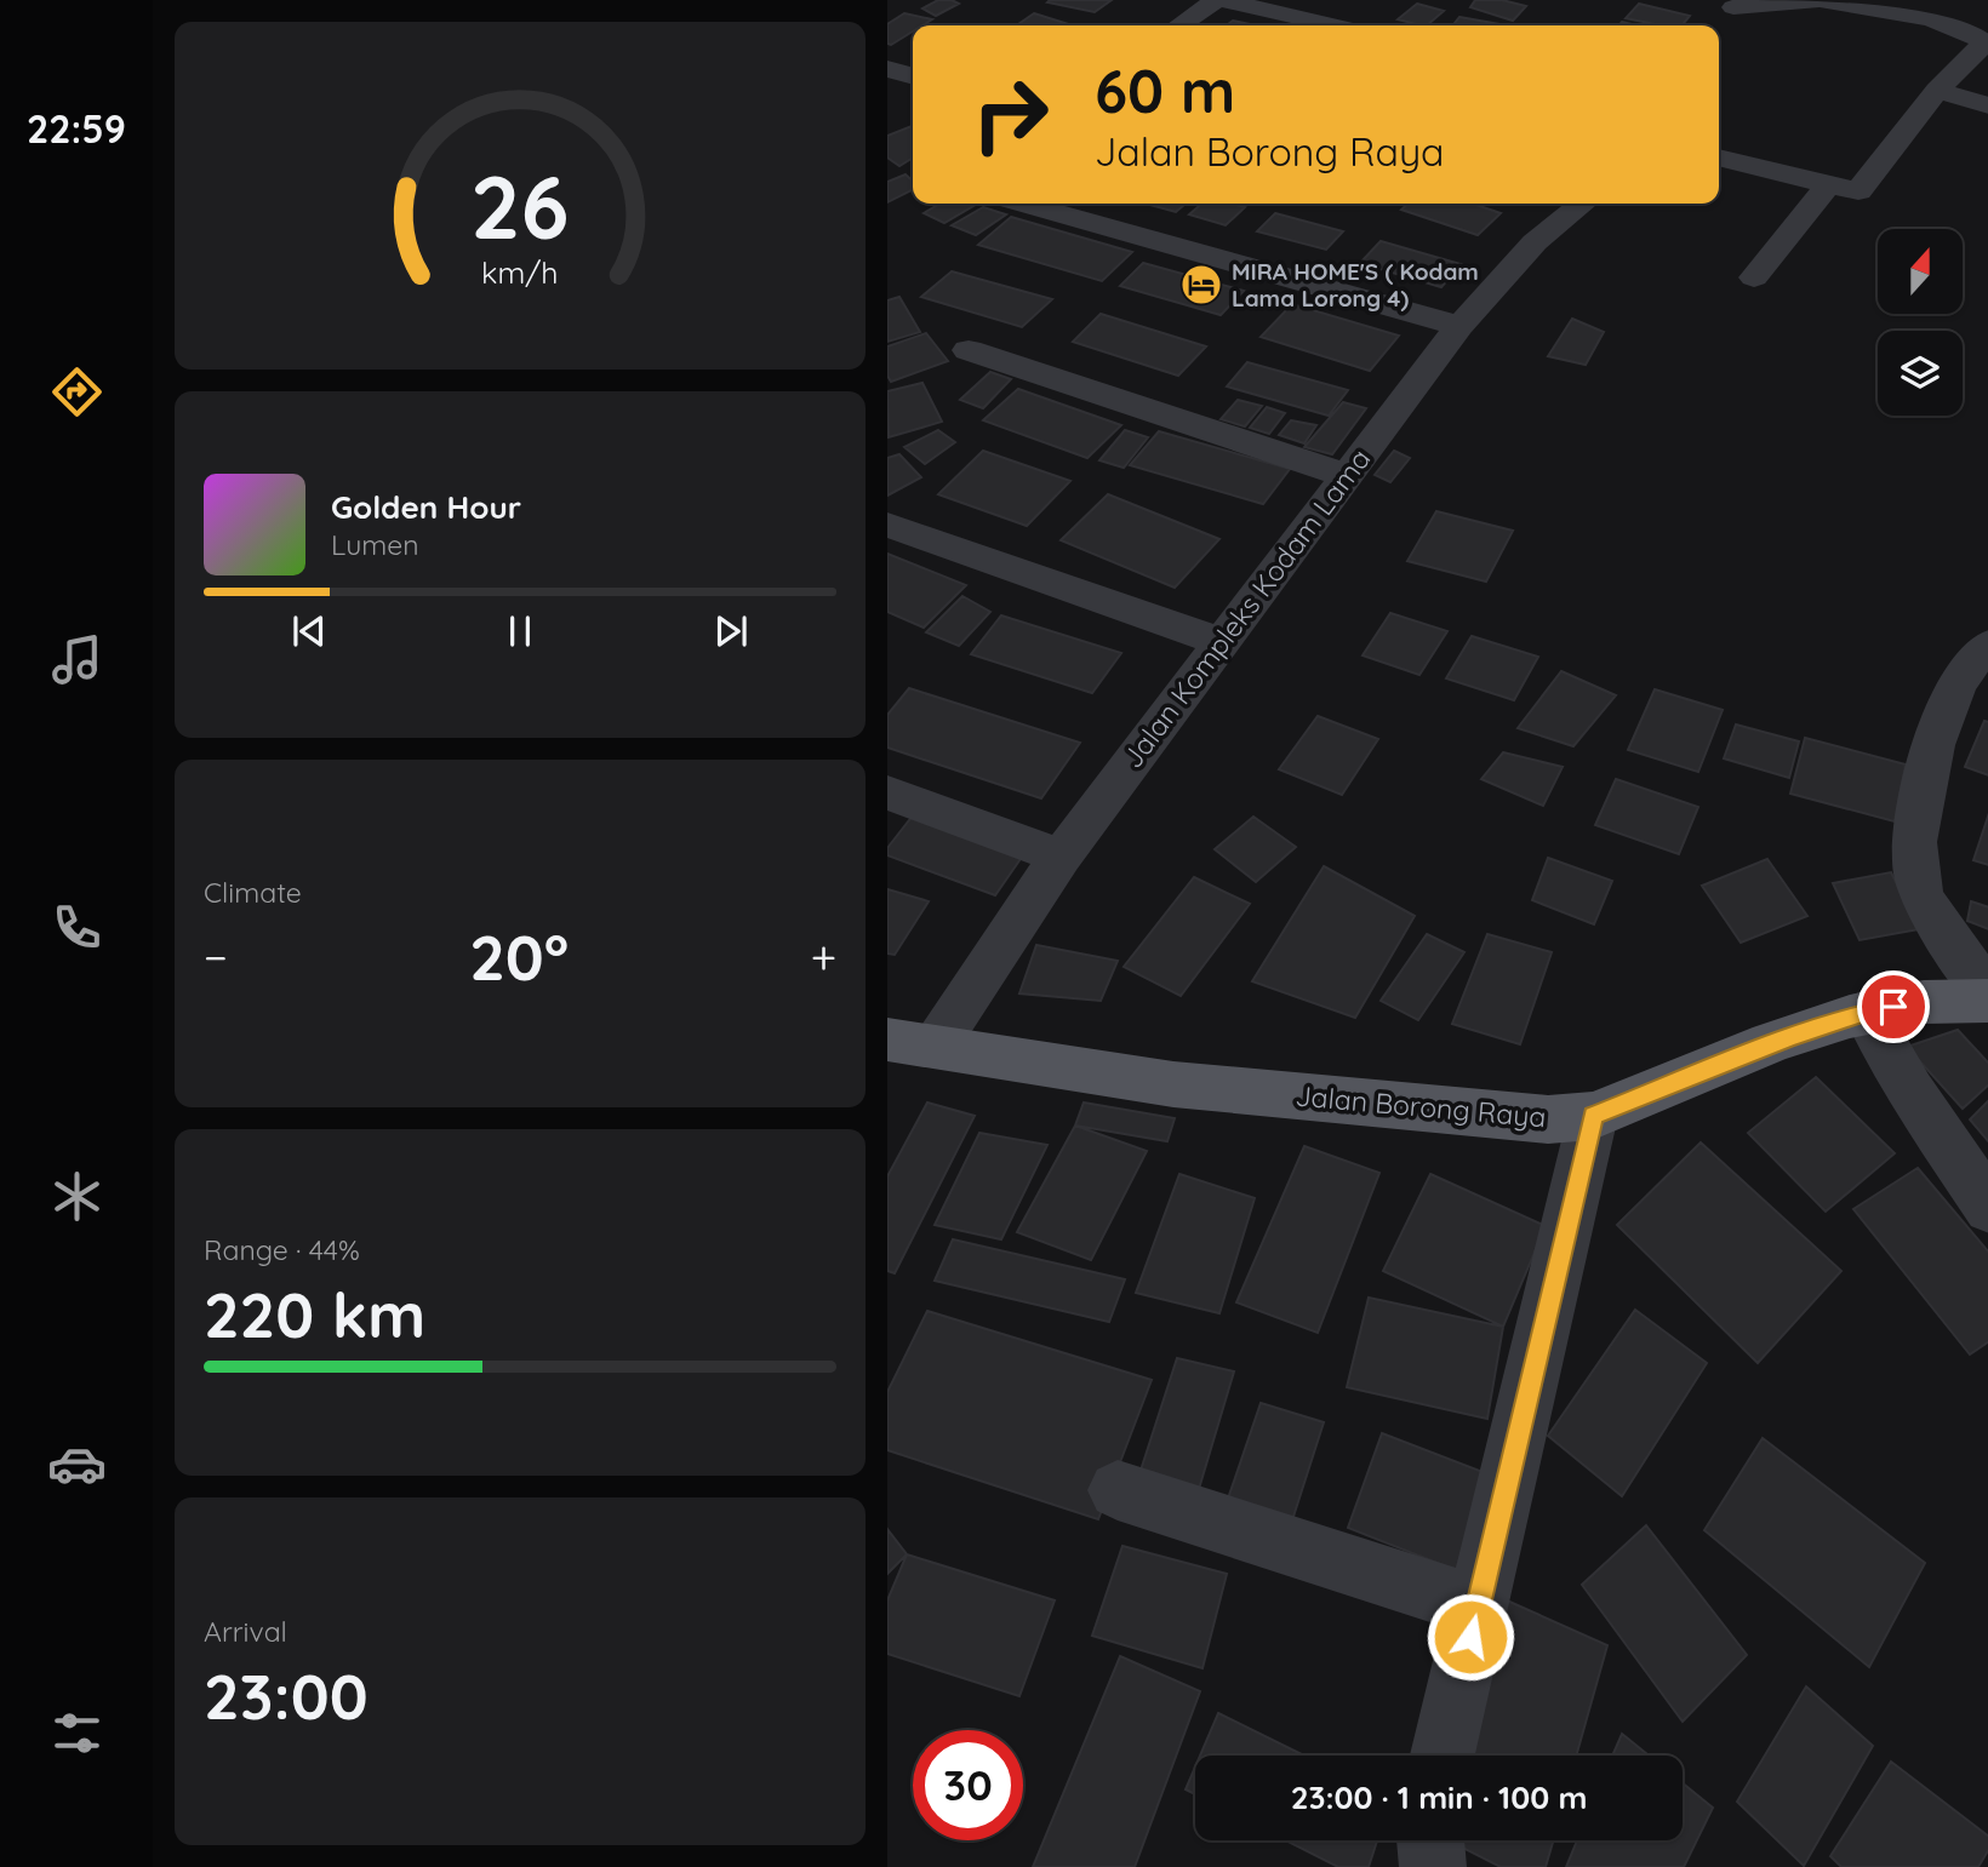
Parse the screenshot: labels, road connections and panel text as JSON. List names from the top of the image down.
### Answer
{
  "streets": {
    "main road": ["Jalan Borong Raya"],
    "street": ["Jalan Kompleks Kodam Lama"]
  },
  "crossings": [
    ["Jalan Kompleks Kodam Lama", "Jalan Borong Raya"]
  ],
  "places": {
    "hotel": ["MIRA HOME'S ( Kodam Lama Lorong 4)"]
  },
  "north": "top",
  "page": {
    "tabs": "22:59",
    "turn": ["60 m", "Jalan Borong Raya"],
    "song": ["Golden Hour", "Lumen"],
    "tile": [
      "Climate",
      ["Range · 44%", "220 km"],
      ["Arrival", "23:00"]
    ],
    "heat": ["−", "20°", "+"],
    "limit": "30",
    "trip": "23:00 · 1 min · 100 m",
    "gauge": ["26", "km/h"]
  }
}
